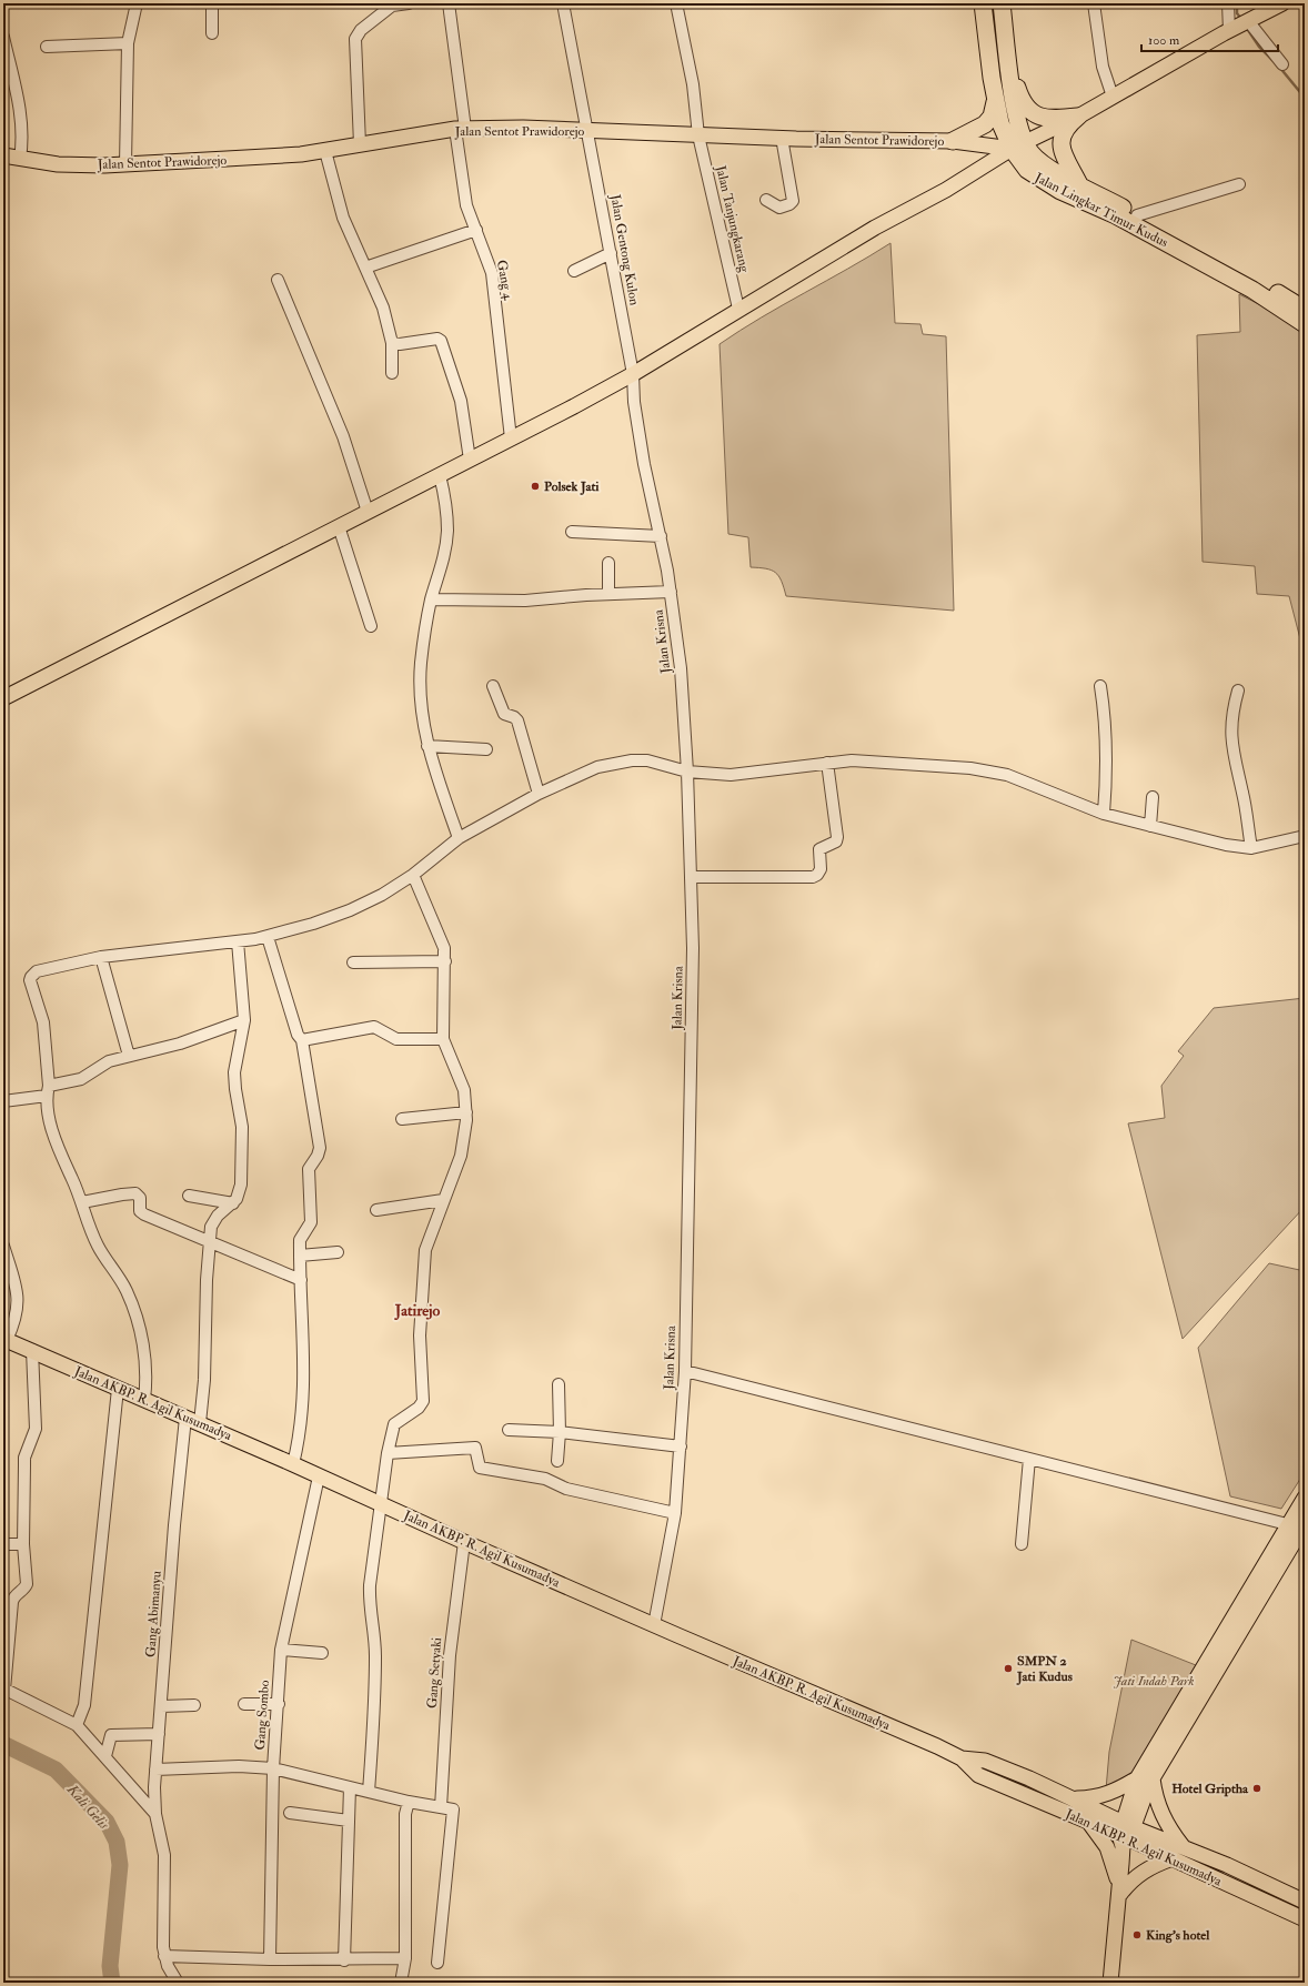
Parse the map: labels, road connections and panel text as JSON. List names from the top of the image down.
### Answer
{
  "streets": {
    "highway": ["Jalan Lingkar Timur Kudus"],
    "main road": ["Jalan Sentot Prawidorejo", "Jalan AKBP. R. Agil Kusumadya"],
    "street": [
      "Jalan Tanjungkarang",
      "Jalan Gentong Kulon",
      "Gang 4",
      "Jalan Krisna",
      "Gang Abimanyu",
      "Gang Setyaki",
      "Gang Sombo"
    ]
  },
  "crossings": [
    ["Jalan Sentot Prawidorejo", "Jalan Lingkar Timur Kudus"],
    ["Jalan Sentot Prawidorejo", "Jalan Tanjungkarang"],
    ["Jalan Sentot Prawidorejo", "Jalan Gentong Kulon"],
    ["Jalan Sentot Prawidorejo", "Gang 4"],
    ["Jalan Gentong Kulon", "Jalan Krisna"],
    ["Jalan Krisna", "Jalan AKBP. R. Agil Kusumadya"],
    ["Jalan AKBP. R. Agil Kusumadya", "Gang Abimanyu"],
    ["Jalan AKBP. R. Agil Kusumadya", "Gang Setyaki"],
    ["Jalan AKBP. R. Agil Kusumadya", "Gang Sombo"]
  ],
  "districts": ["Jatirejo"],
  "water": ["Kali Gelis"],
  "parks": ["Jati Indah Park"],
  "places": [
    "Polsek Jati",
    "SMPN 2 Jati Kudus",
    "Hotel Griptha",
    "King’s hotel"
  ],
  "scale_bar": "100 m"
}
